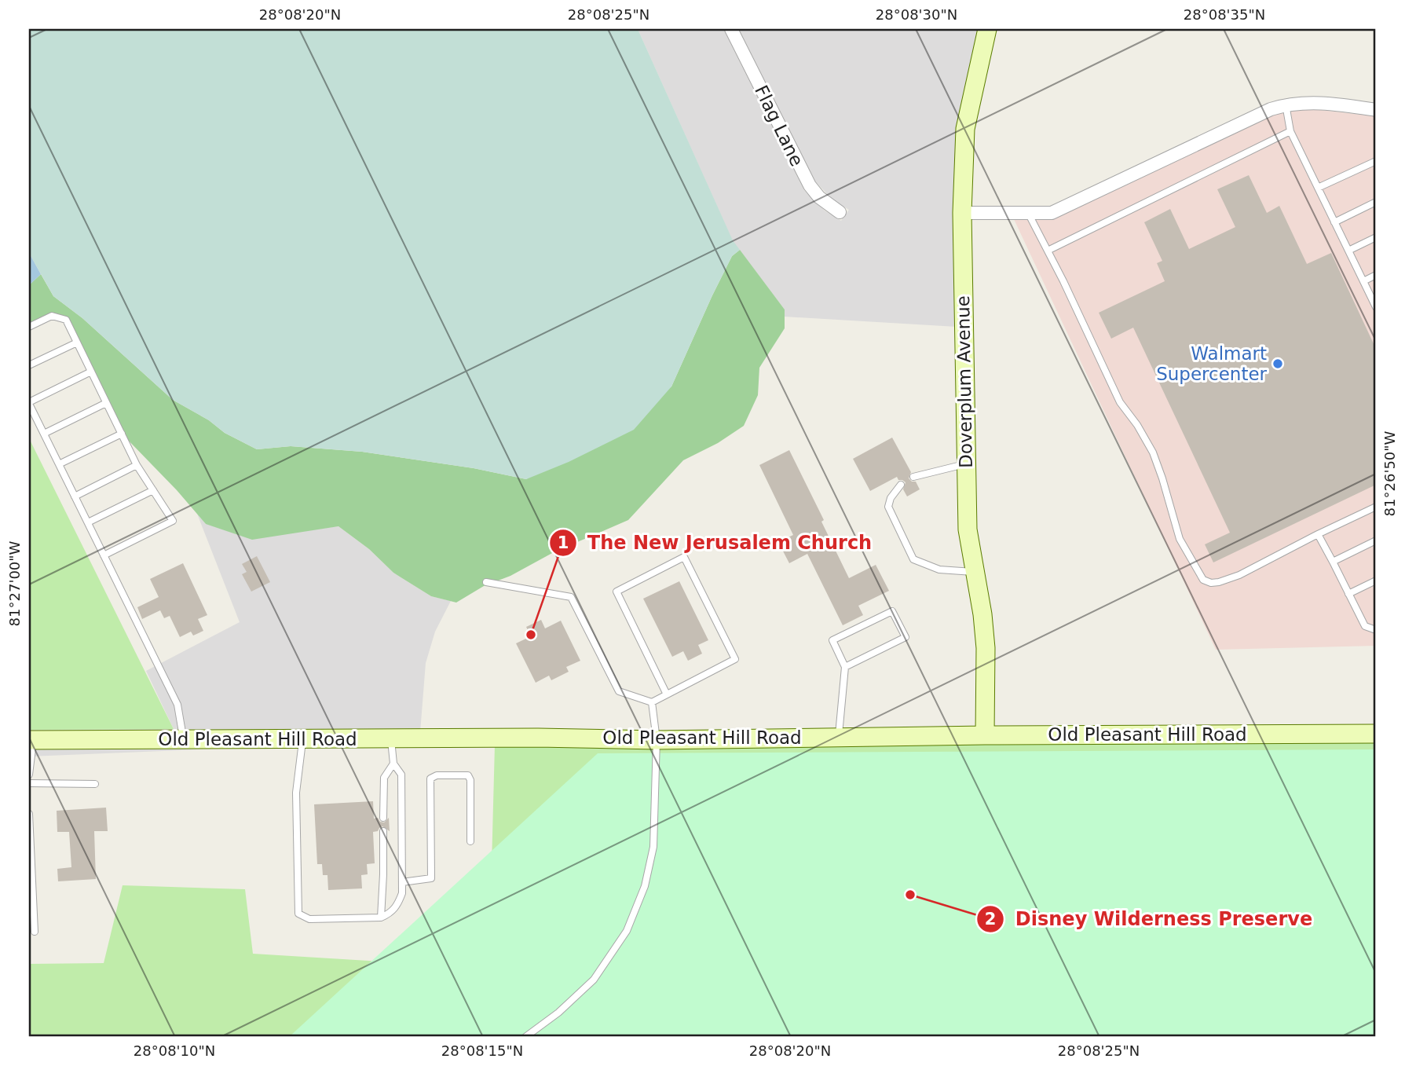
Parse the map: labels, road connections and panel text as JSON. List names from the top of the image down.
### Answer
{
  "streets": {
    "street": ["Flag Lane", "Doverplum Avenue", "Old Pleasant Hill Road"]
  },
  "crossings": [
    ["Doverplum Avenue", "Old Pleasant Hill Road"]
  ],
  "places": ["Walmart Supercenter", "The New Jerusalem Church", "Disney Wilderness Preserve"],
  "coordinates": [
    "28°08'20\"N",
    "28°08'25\"N",
    "28°08'30\"N",
    "28°08'35\"N",
    "81°26'50\"W",
    "81°27'00\"W",
    "28°08'10\"N",
    "28°08'15\"N"
  ]
}
